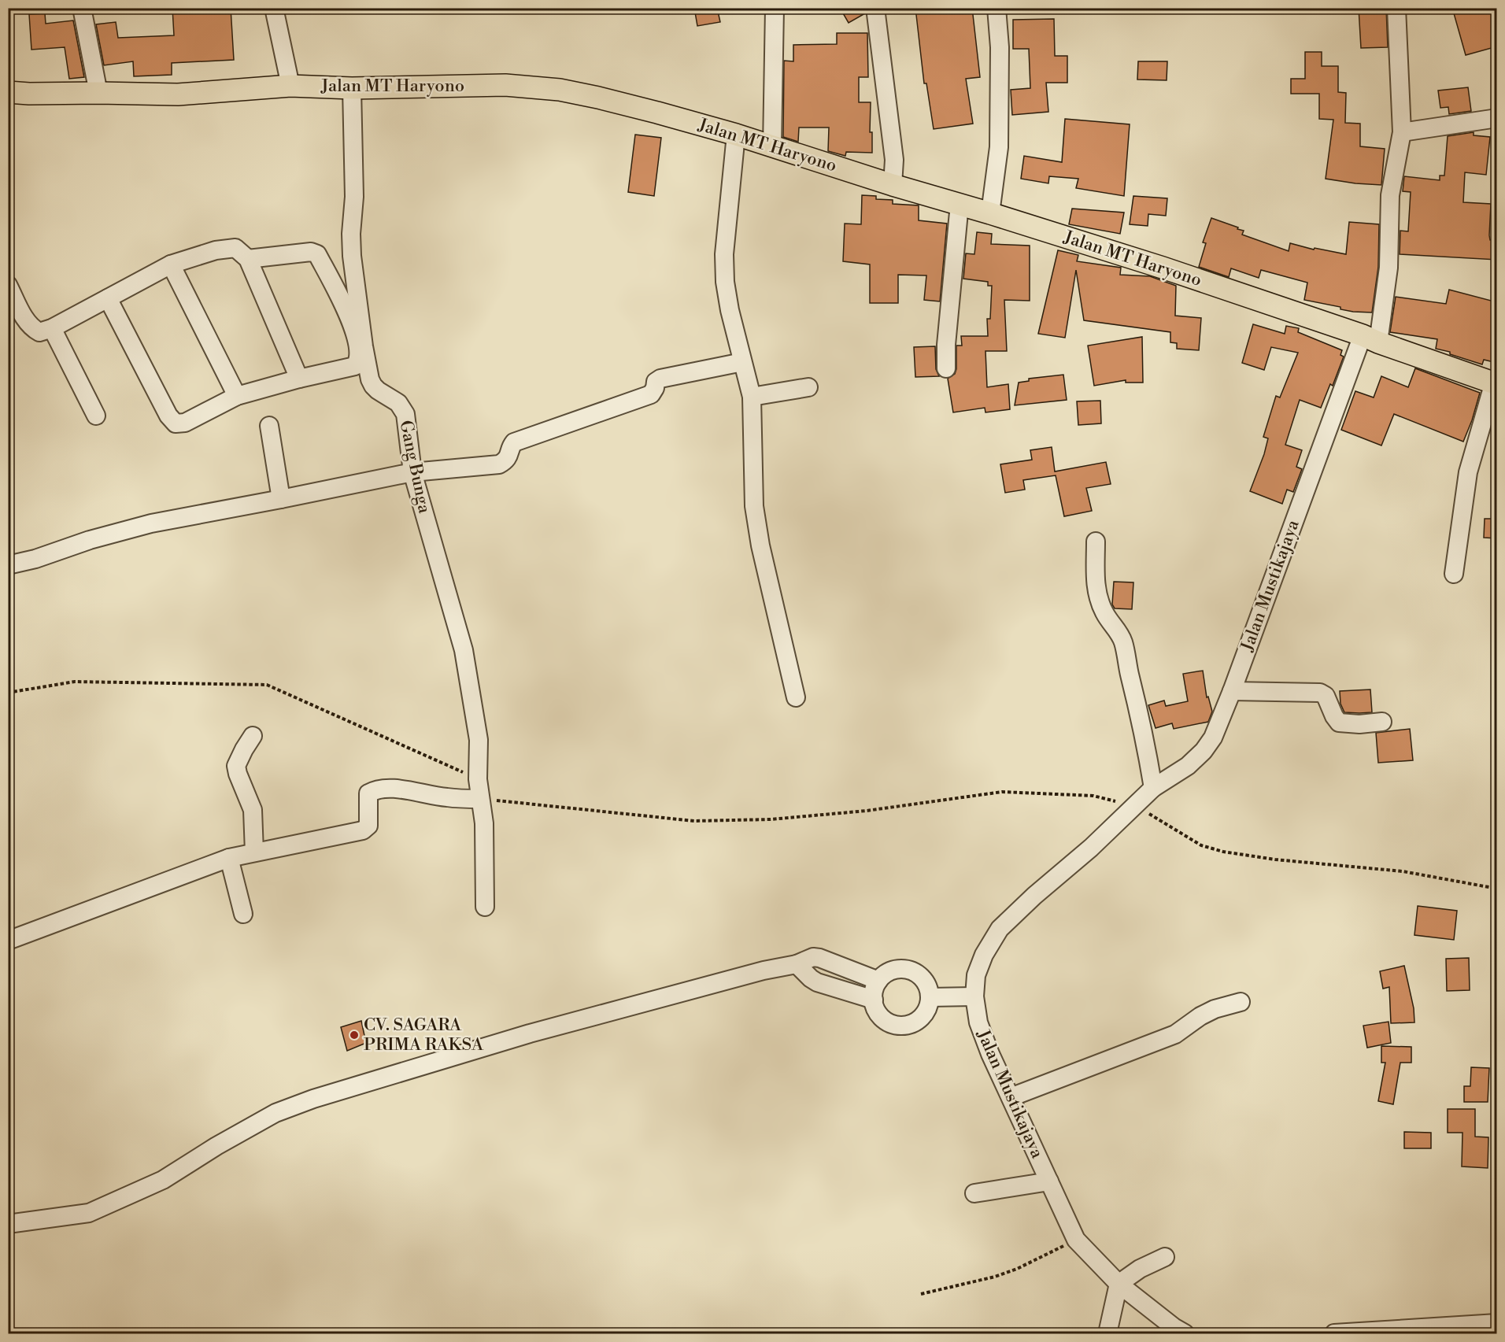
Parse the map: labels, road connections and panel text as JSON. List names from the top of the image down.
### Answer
{
  "streets": {
    "main road": ["Jalan MT Haryono"],
    "street": ["Gang Bunga", "Jalan Mustikajaya"]
  },
  "crossings": [
    ["Jalan MT Haryono", "Gang Bunga"],
    ["Jalan MT Haryono", "Jalan Mustikajaya"]
  ],
  "places": ["CV. SAGARA PRIMA RAKSA"]
}
